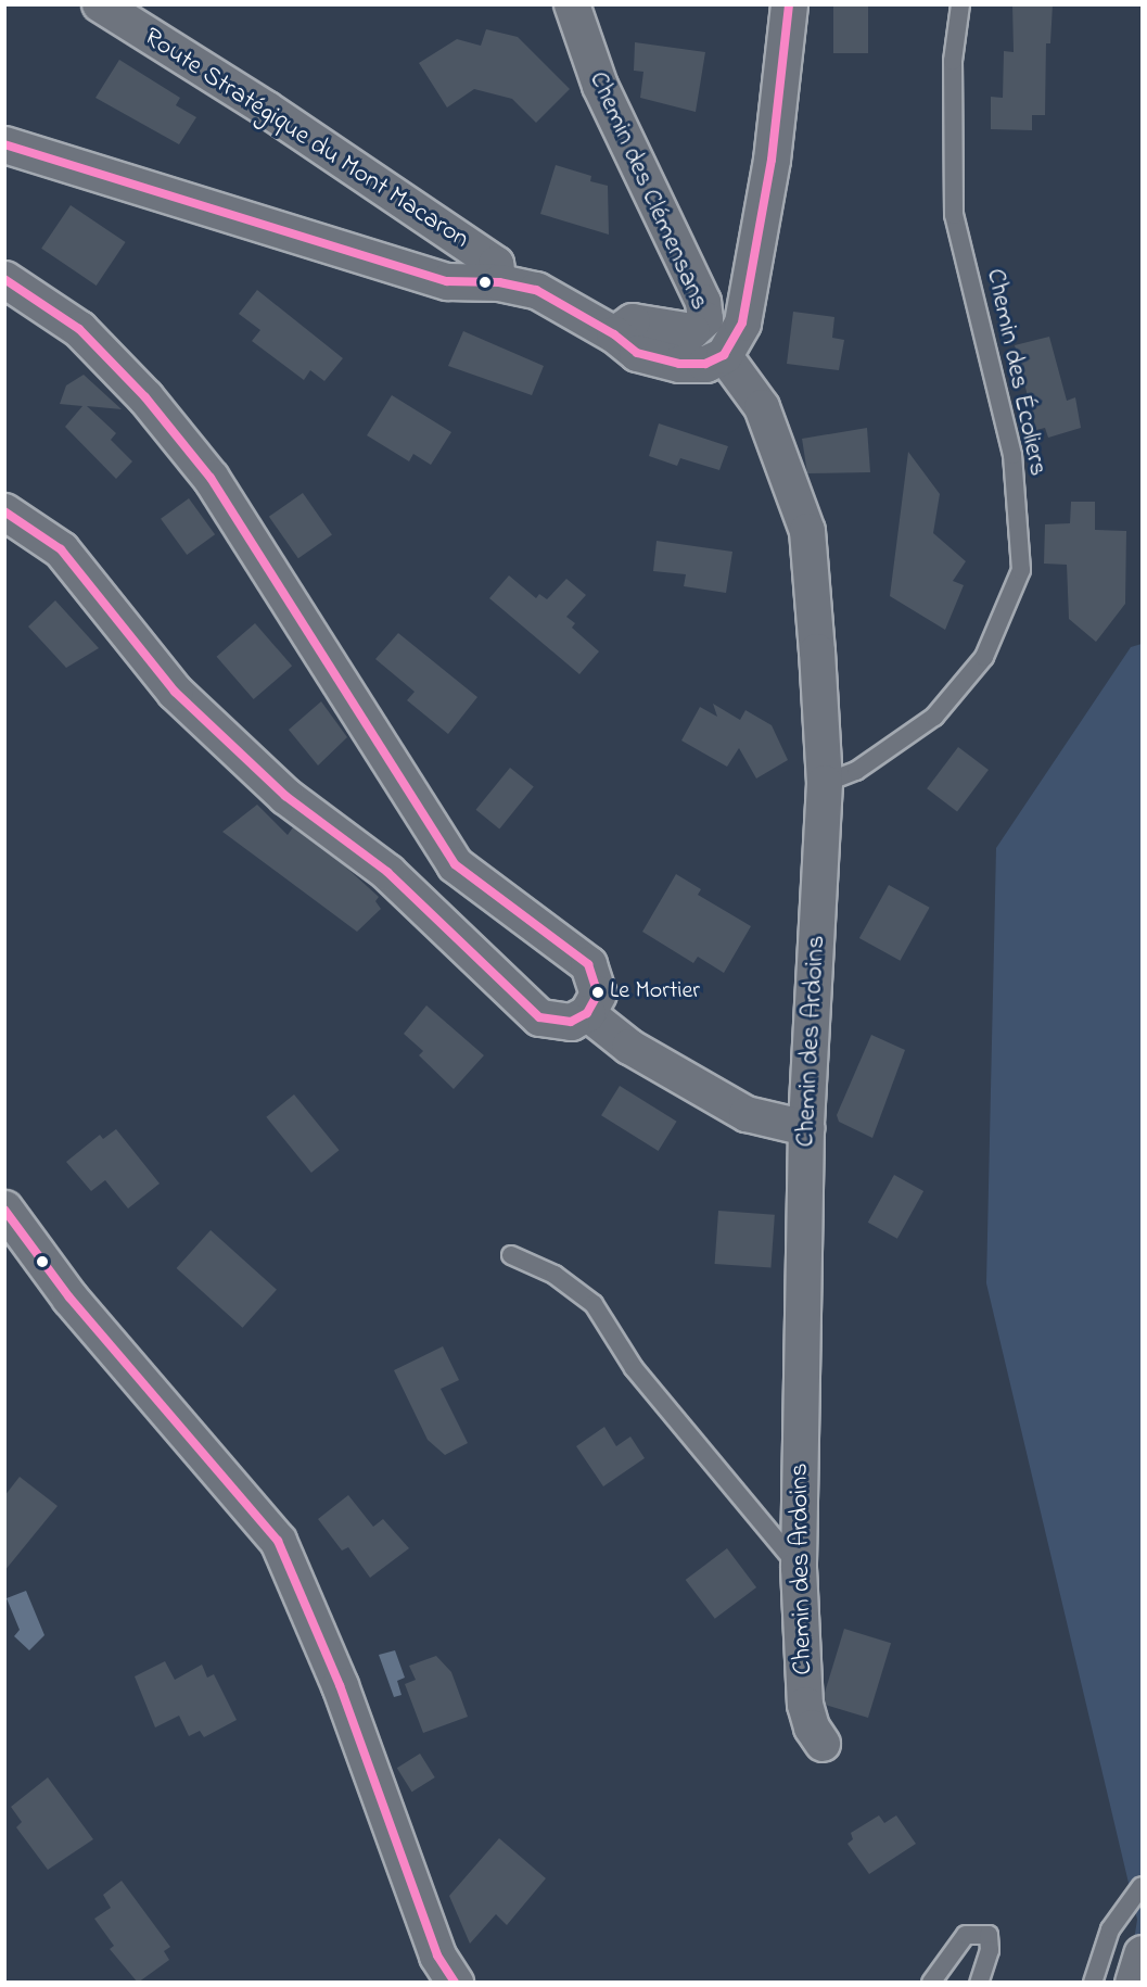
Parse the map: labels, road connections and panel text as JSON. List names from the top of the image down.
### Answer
{
  "streets": {
    "street": ["Route Stratégique du Mont Macaron", "Chemin des Clémensans", "Chemin des Ardoins"],
    "lane": ["Chemin des Écoliers"]
  },
  "crossings": [
    ["Chemin des Écoliers", "Chemin des Ardoins"]
  ],
  "places": ["Le Mortier"]
}
